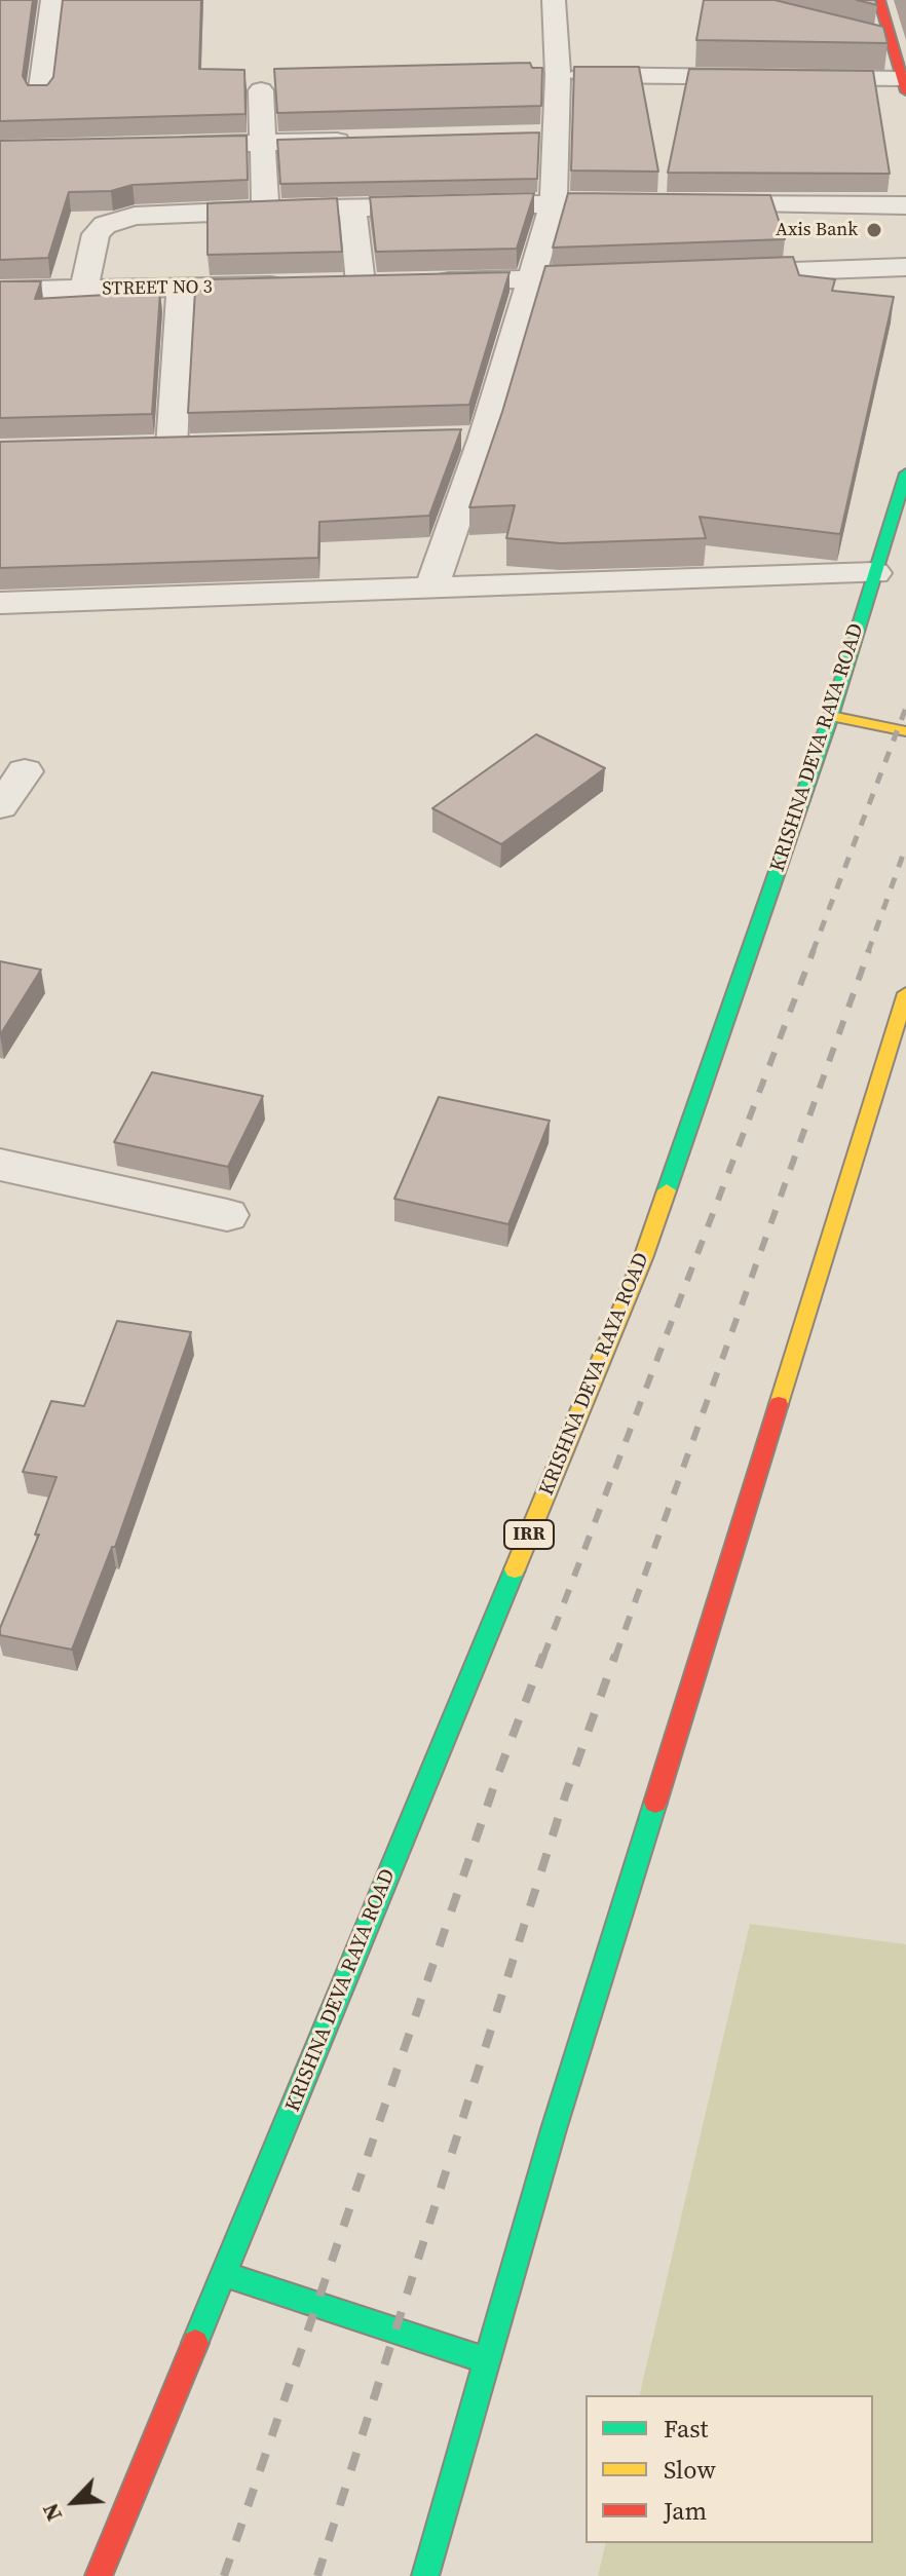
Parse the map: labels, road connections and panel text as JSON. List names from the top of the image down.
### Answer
{
  "streets": {
    "main road": ["KRISHNA DEVA RAYA ROAD", "IRR"],
    "street": ["STREET NO 3"]
  },
  "places": ["Axis Bank"],
  "legend": ["Fast", "Slow", "Jam"],
  "north": "bottom left"
}
